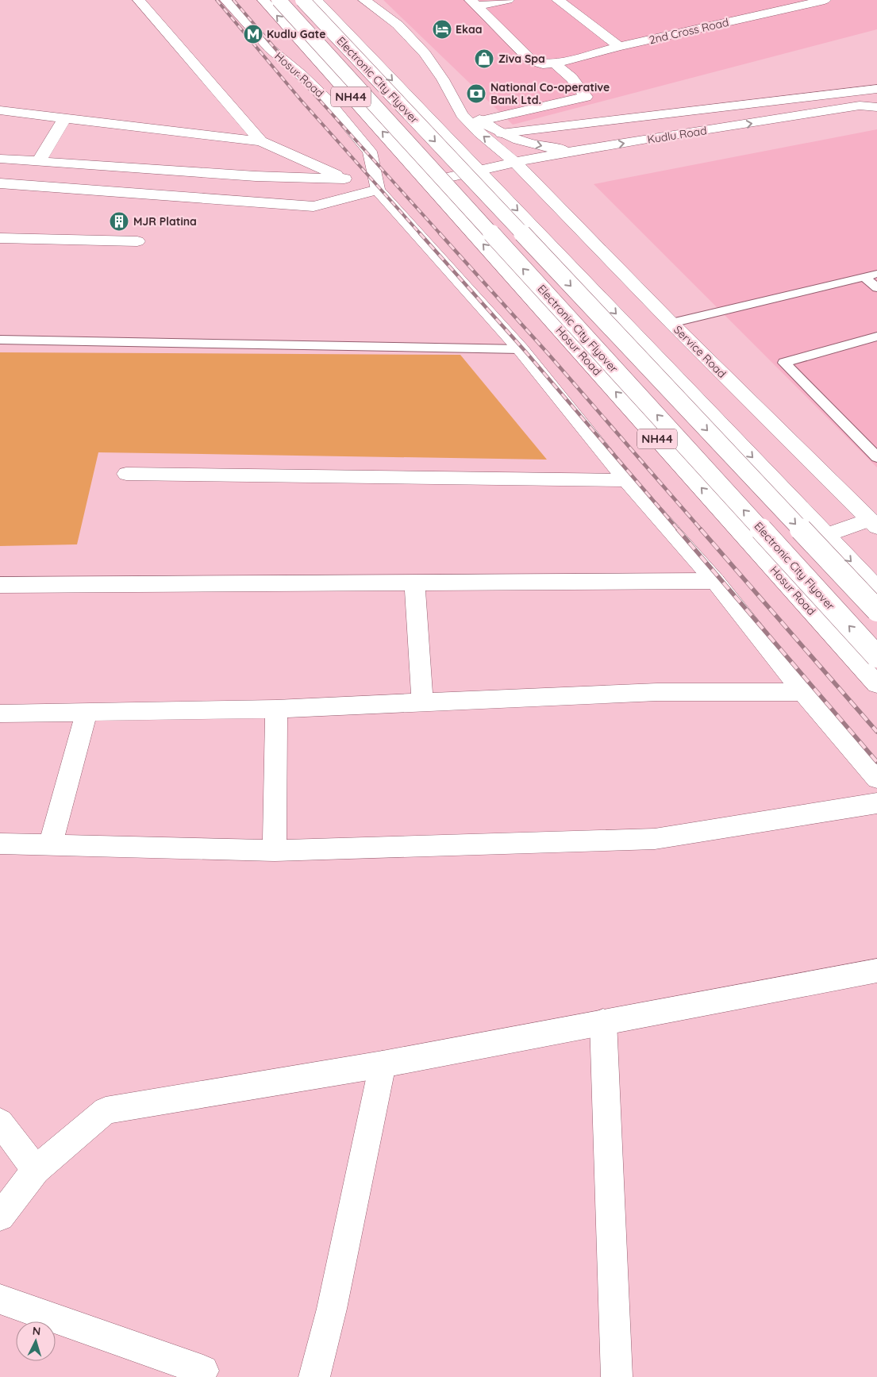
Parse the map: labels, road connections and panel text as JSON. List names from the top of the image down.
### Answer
{
  "streets": {
    "main road": [
      "2nd Cross Road",
      "Hosur Road",
      "Electronic City Flyover",
      "NH44",
      "Kudlu Road",
      "Service Road"
    ]
  },
  "crossings": [
    ["Hosur Road", "Kudlu Road"],
    ["Kudlu Road", "Service Road"]
  ],
  "places": {
    "hotel": ["Ekaa"],
    "metro station": ["Kudlu Gate"],
    "shop": ["Ziva Spa"],
    "bank": ["National Co-operative Bank Ltd."],
    "building": ["MJR Platina"]
  },
  "north": "top"
}
